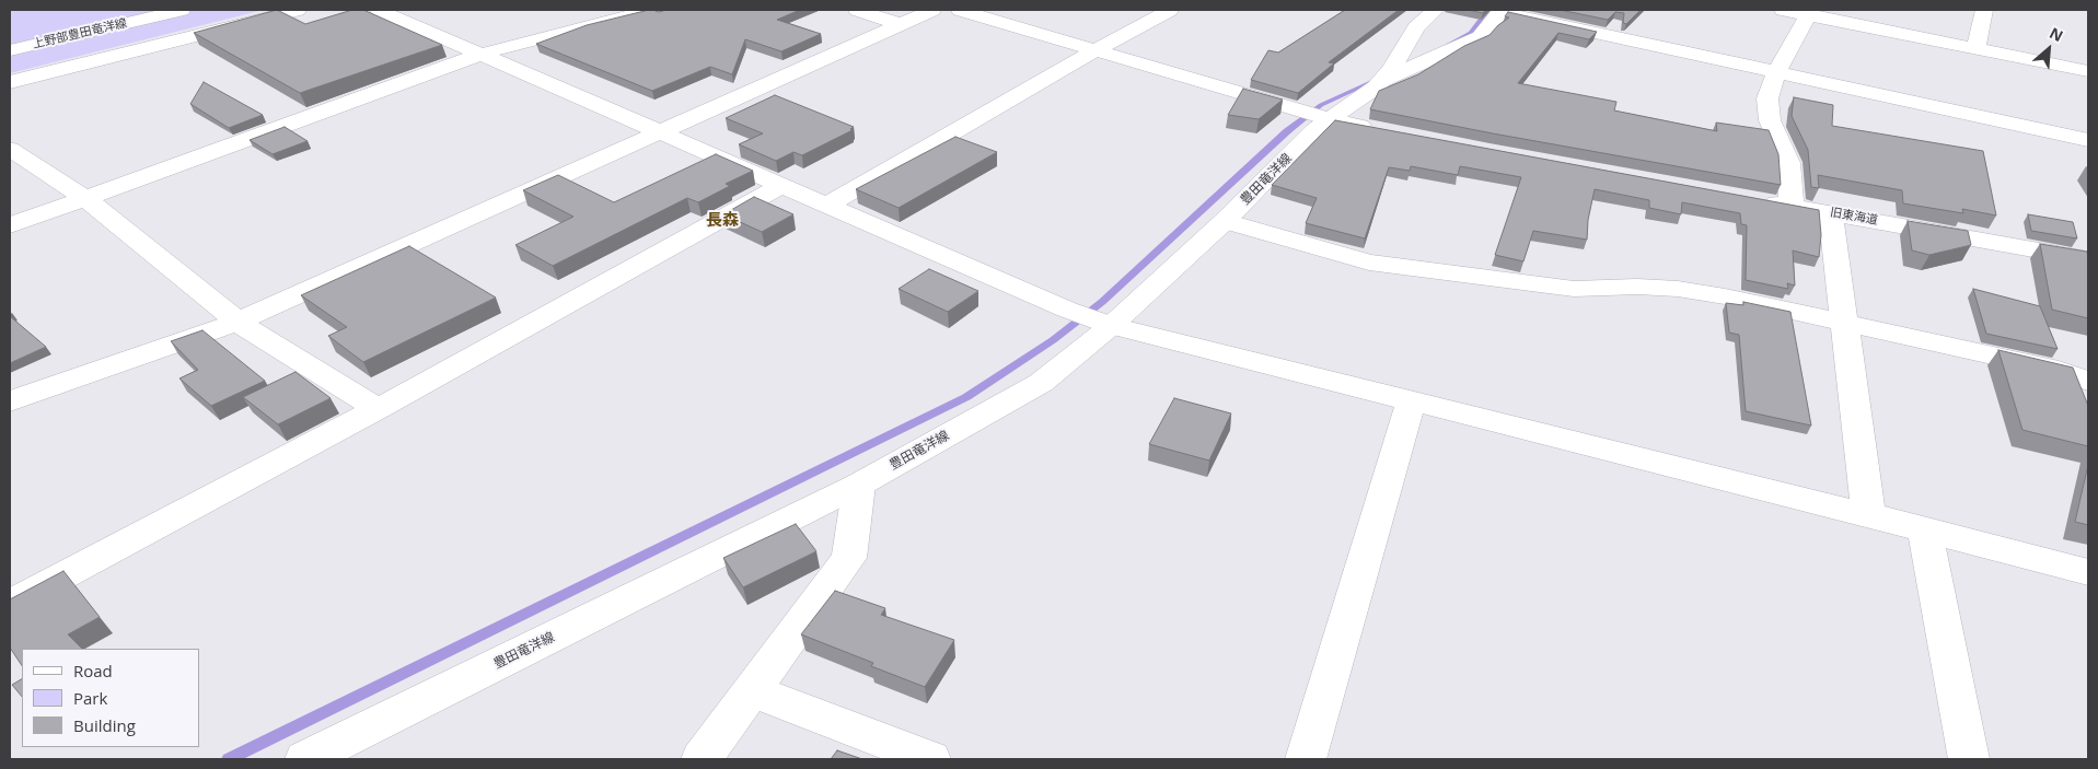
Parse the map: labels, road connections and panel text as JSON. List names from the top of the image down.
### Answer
{
  "streets": {
    "street": ["上野部豊田竜洋線", "豊田竜洋線", "旧東海道"]
  },
  "districts": ["長森"],
  "legend": ["Road", "Park", "Building"],
  "north": "top right"
}
